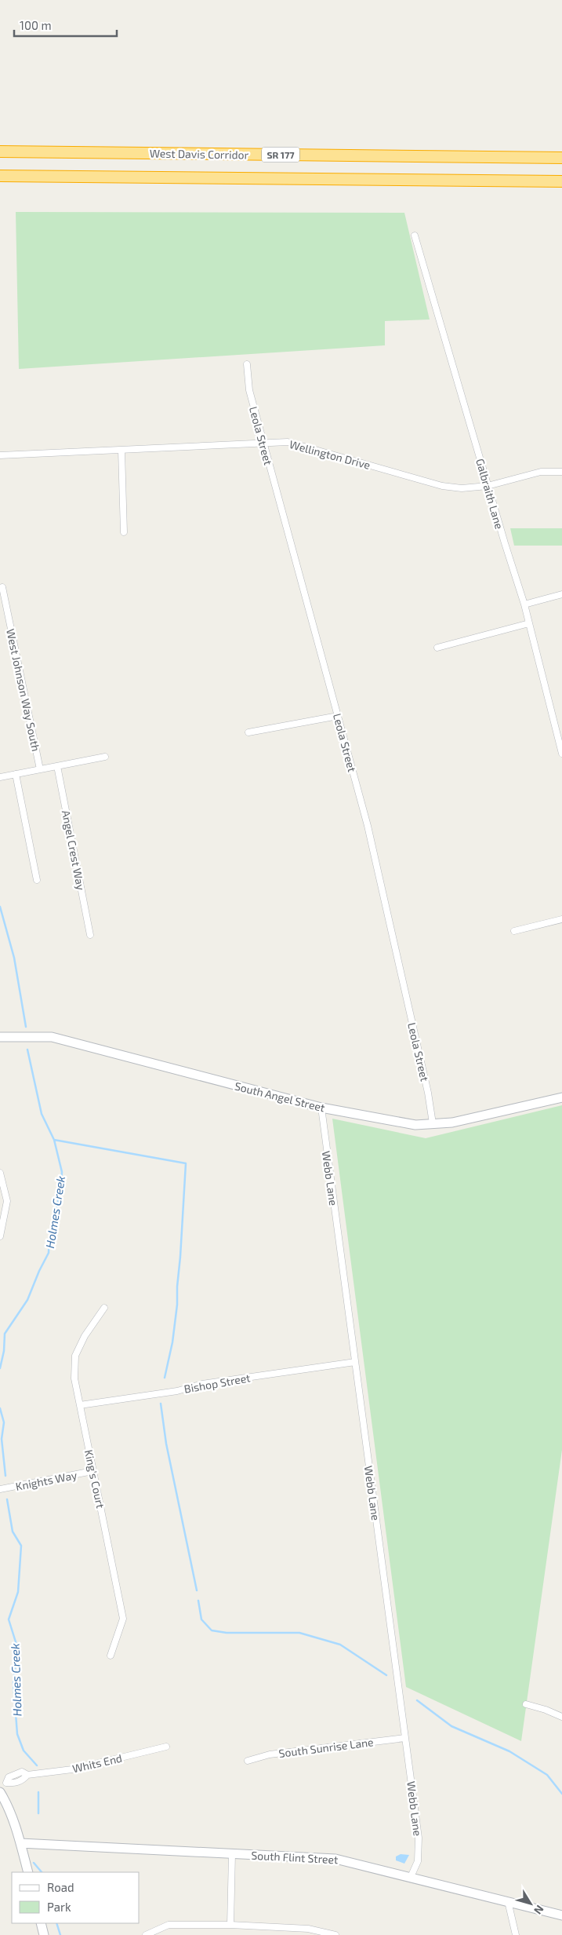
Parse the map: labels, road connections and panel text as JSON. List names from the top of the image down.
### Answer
{
  "streets": {
    "highway": ["West Davis Corridor", "SR 177"],
    "street": [
      "Leola Street",
      "Wellington Drive",
      "Galbraith Lane",
      "West Johnson Way South",
      "Angel Crest Way",
      "South Angel Street",
      "Webb Lane",
      "Bishop Street",
      "King's Court",
      "Knights Way",
      "South Sunrise Lane",
      "Whits End",
      "South Flint Street"
    ]
  },
  "crossings": [
    ["Leola Street", "Wellington Drive"],
    ["Leola Street", "South Angel Street"],
    ["Wellington Drive", "Galbraith Lane"],
    ["South Angel Street", "Webb Lane"],
    ["Webb Lane", "Bishop Street"],
    ["Webb Lane", "South Sunrise Lane"],
    ["Webb Lane", "South Flint Street"],
    ["Bishop Street", "King's Court"],
    ["King's Court", "Knights Way"]
  ],
  "water": ["Holmes Creek"],
  "legend": ["Road", "Park"],
  "scale_bar": "100 m",
  "north": "bottom right"
}
